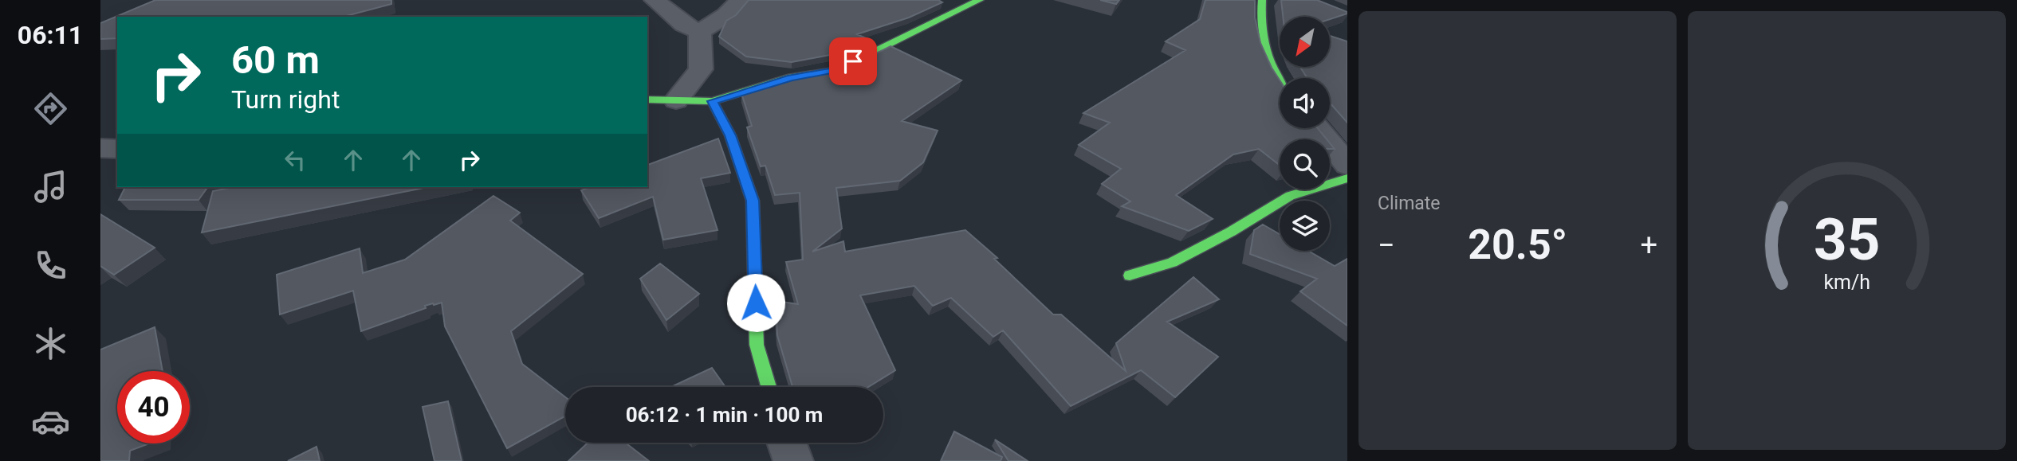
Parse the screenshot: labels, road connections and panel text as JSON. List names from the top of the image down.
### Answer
{
  "north": "bottom left",
  "page": {
    "tabs": "06:11",
    "tile": "Climate",
    "turn": ["60 m", "Turn right"],
    "heat": ["−", "20.5°", "+"],
    "limit": "40",
    "trip": "06:12 · 1 min · 100 m",
    "gauge": ["35", "km/h"]
  }
}
